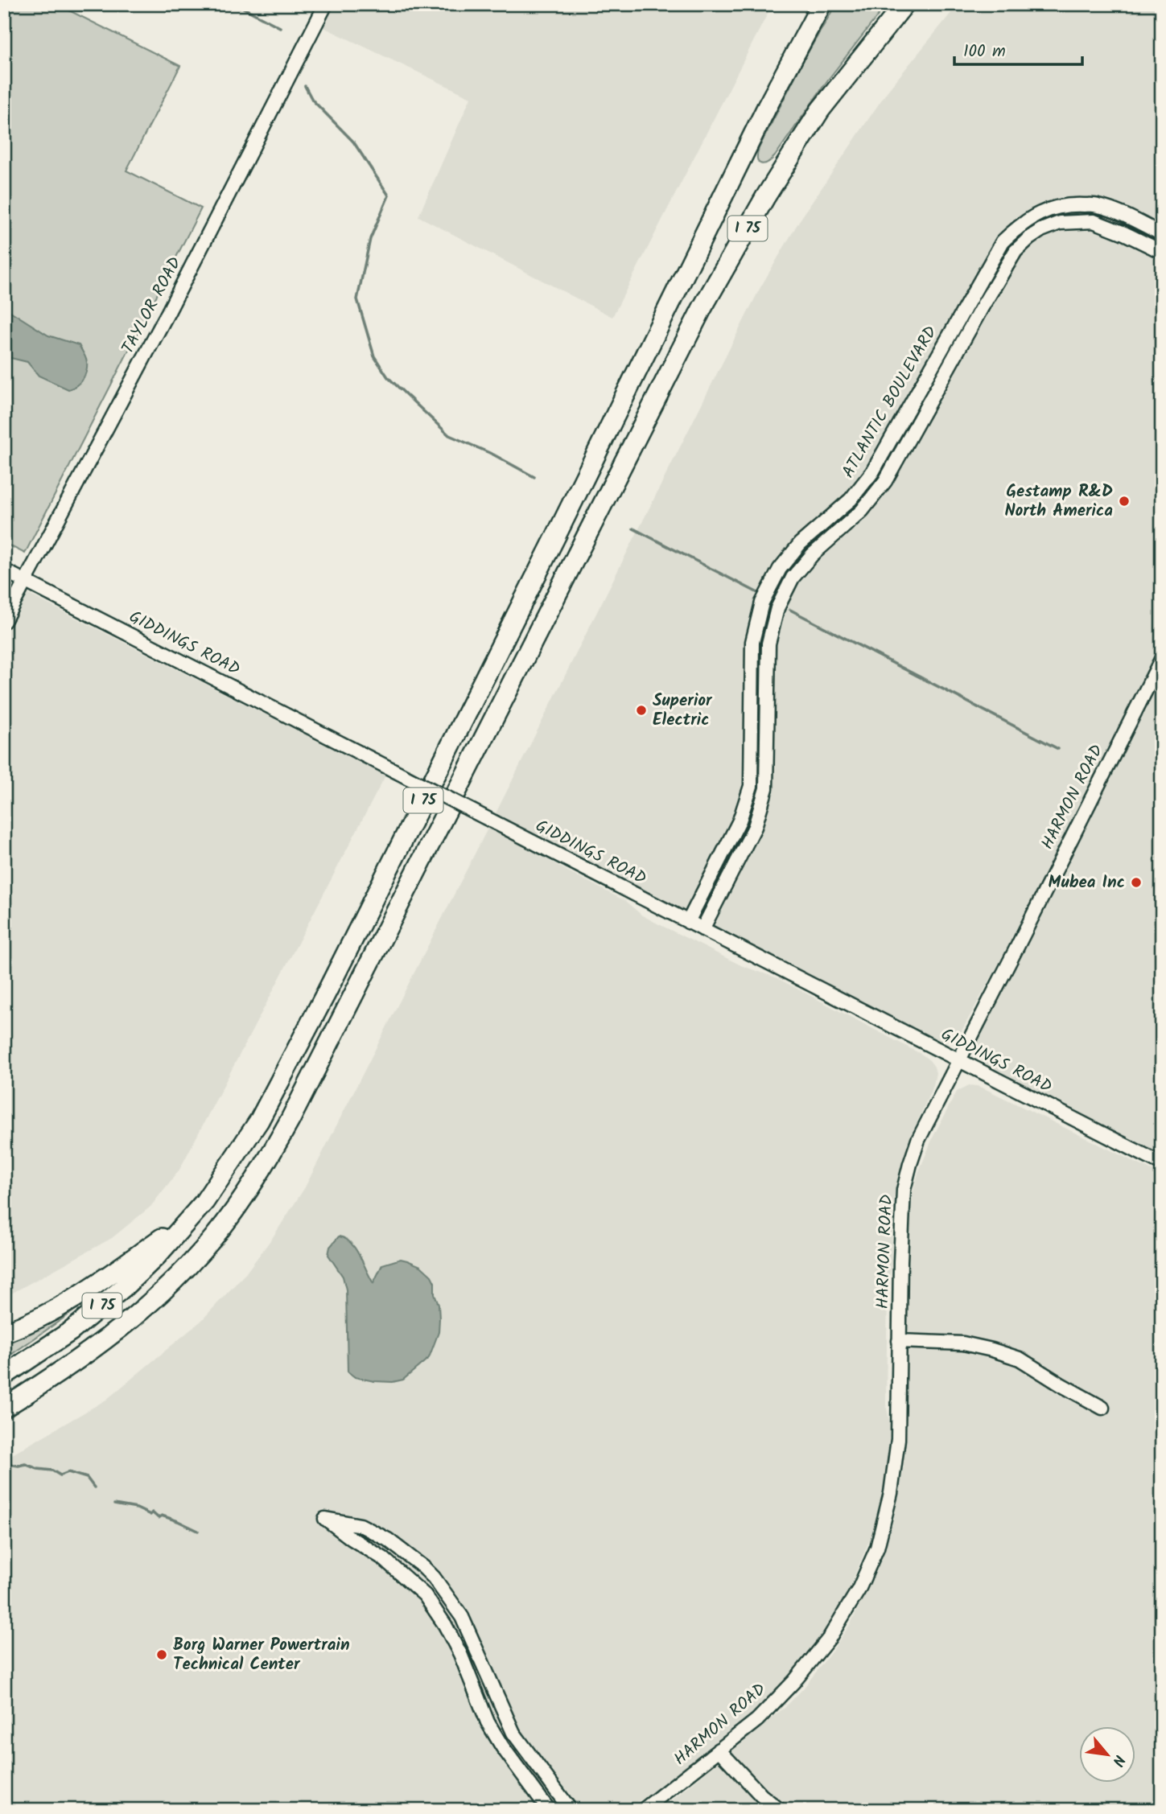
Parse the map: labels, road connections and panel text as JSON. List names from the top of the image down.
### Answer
{
  "streets": {
    "highway": ["I 75"],
    "street": [
      "TAYLOR ROAD",
      "ATLANTIC BOULEVARD",
      "GIDDINGS ROAD",
      "HARMON ROAD"
    ]
  },
  "crossings": [
    ["TAYLOR ROAD", "GIDDINGS ROAD"],
    ["ATLANTIC BOULEVARD", "GIDDINGS ROAD"],
    ["GIDDINGS ROAD", "HARMON ROAD"]
  ],
  "places": [
    "Gestamp R&D North America",
    "Superior Electric",
    "Mubea Inc",
    "Borg Warner Powertrain Technical Center"
  ],
  "scale_bar": "100 m",
  "north": "bottom right"
}
